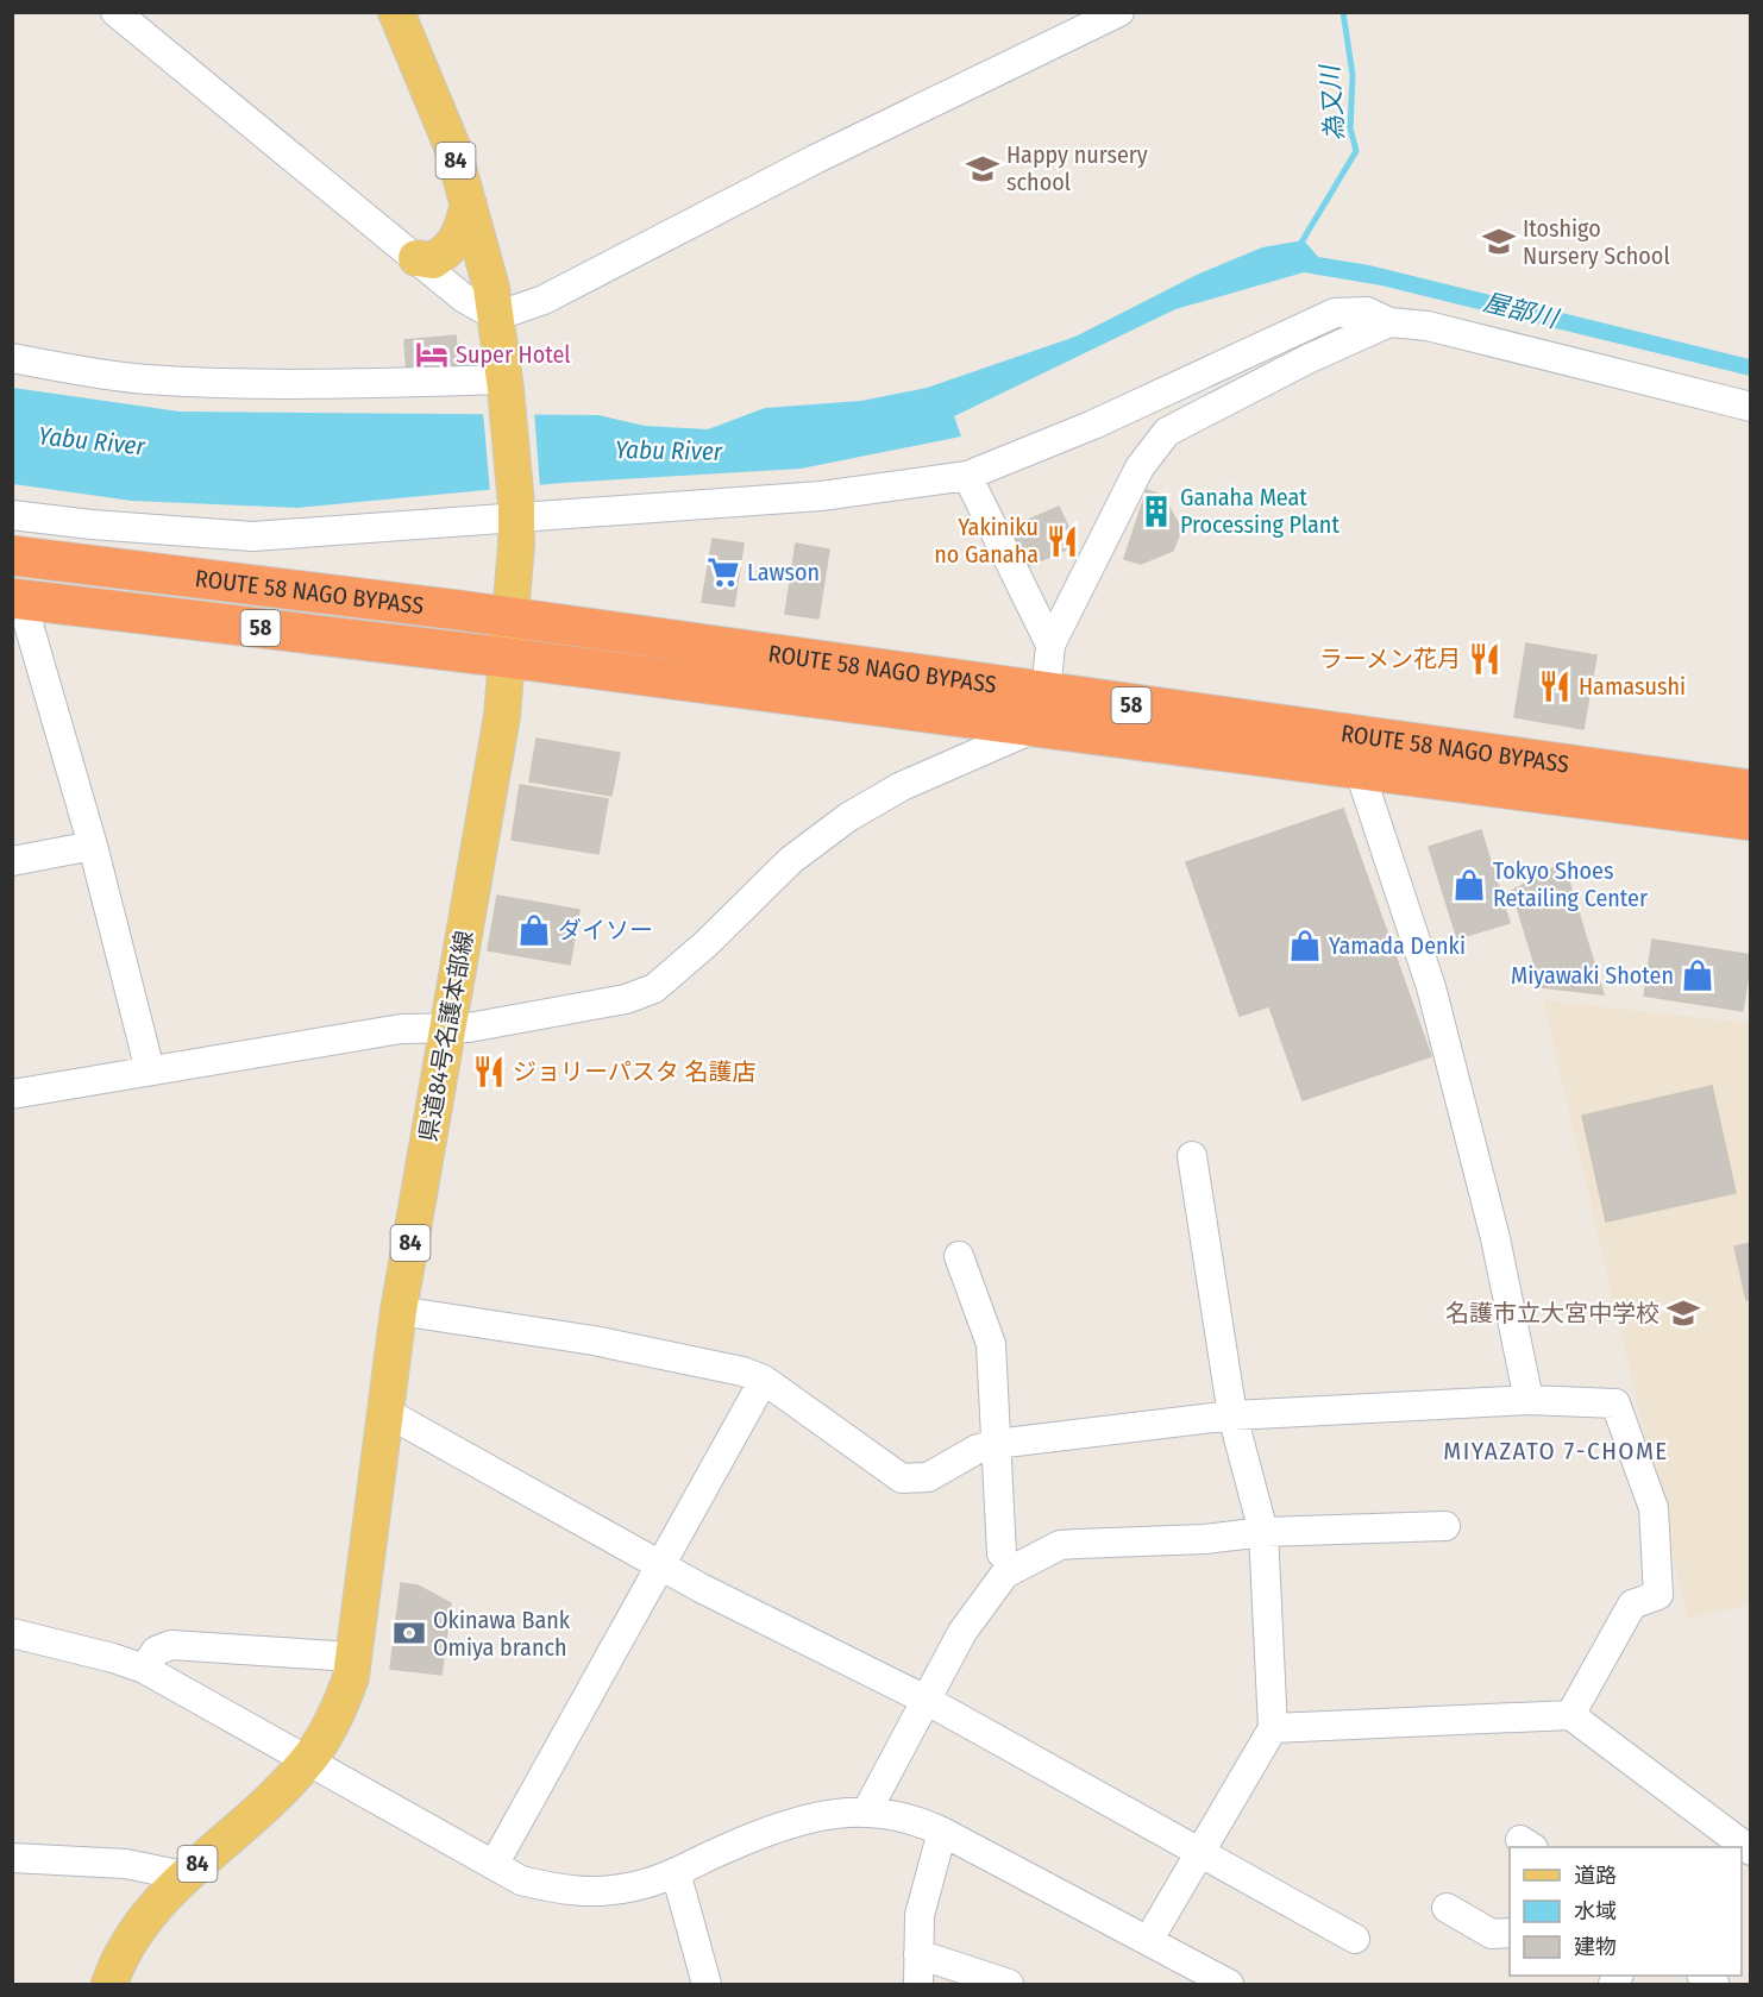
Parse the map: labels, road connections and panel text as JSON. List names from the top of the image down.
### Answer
{
  "streets": {
    "highway": ["ROUTE 58 NAGO BYPASS", "58"],
    "main road": ["84", "県道84号名護本部線"]
  },
  "crossings": [
    ["ROUTE 58 NAGO BYPASS", "県道84号名護本部線"]
  ],
  "districts": ["MIYAZATO 7-CHOME"],
  "water": ["為又川", "屋部川", "Yabu River"],
  "places": {
    "school or university": ["Happy nursery school", "Itoshigo Nursery School", "名護市立大宮中学校"],
    "hotel": ["Super Hotel"],
    "building": ["Ganaha Meat Processing Plant"],
    "restaurant": [
      "Yakiniku no Ganaha",
      "ラーメン花月",
      "Hamasushi",
      "ジョリーパスタ 名護店"
    ],
    "supermarket": ["Lawson"],
    "shop": [
      "Tokyo Shoes Retailing Center",
      "ダイソー",
      "Yamada Denki",
      "Miyawaki Shoten"
    ],
    "bank": ["Okinawa Bank Omiya branch"]
  },
  "legend": ["道路", "水域", "建物"]
}
